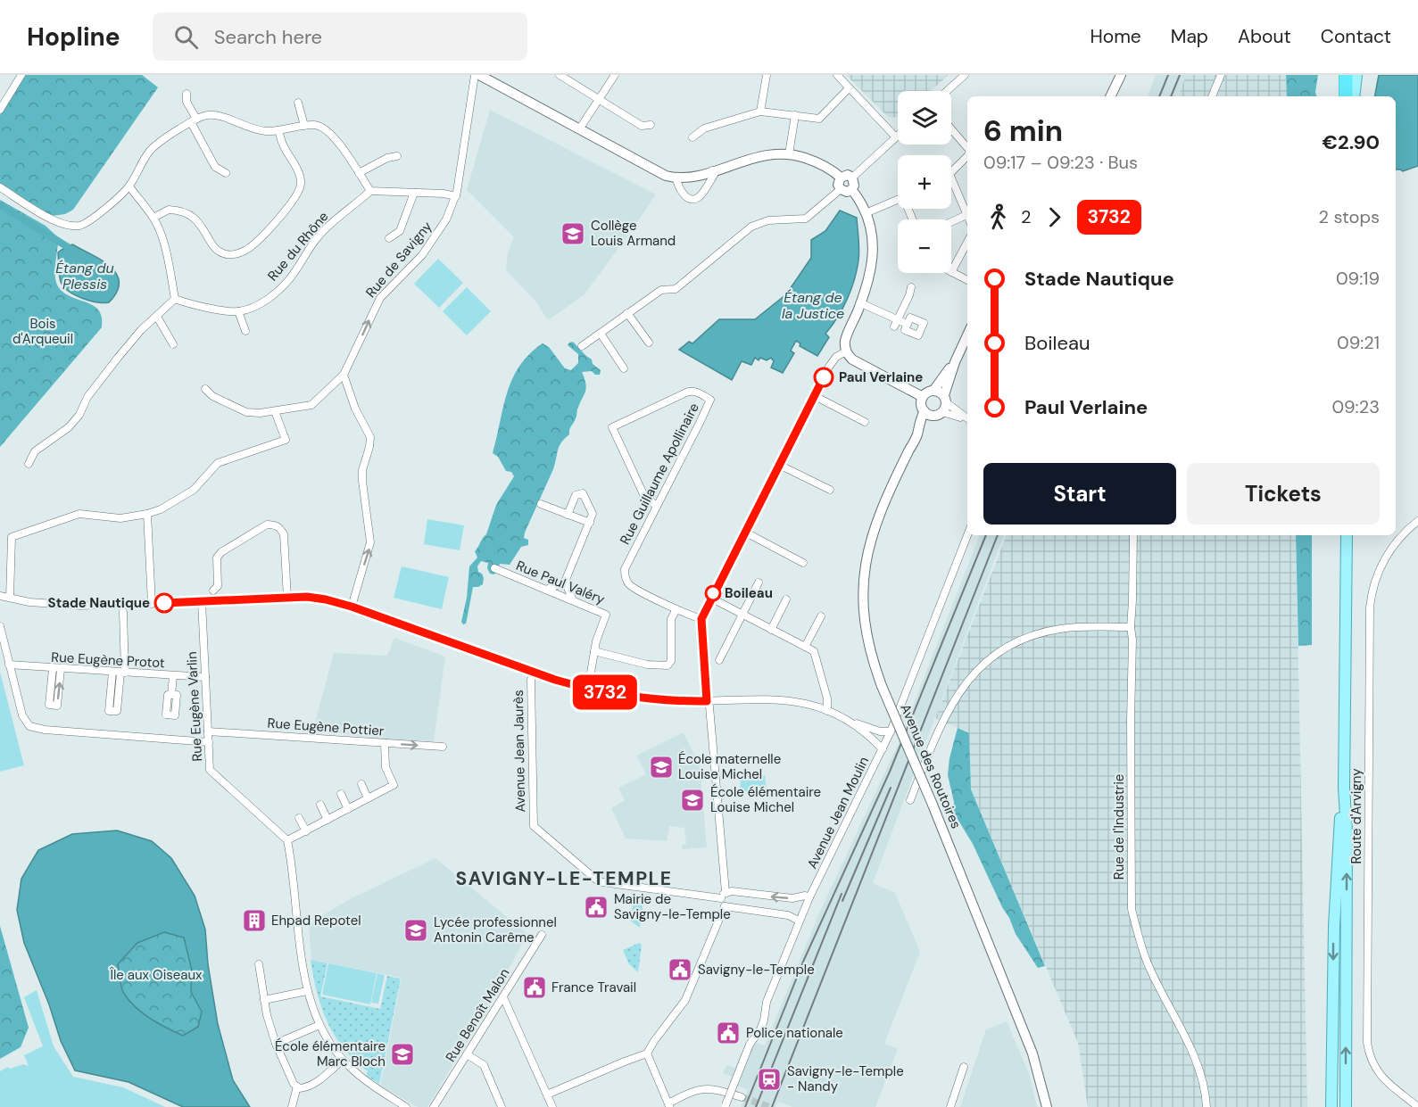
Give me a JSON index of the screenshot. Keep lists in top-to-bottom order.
{
  "streets": {
    "street": [
      "Rue du Rhône",
      "Rue de Savigny",
      "Rue Guillaume Apollinaire",
      "Rue Paul Valéry",
      "Rue Eugène Protot",
      "Rue Eugène Varlin",
      "Rue Eugène Pottier",
      "Avenue Jean Jaurès",
      "Avenue des Routoires",
      "Avenue Jean Moulin",
      "Route d'Arvigny",
      "Rue de l'Industrie",
      "Rue Benoît Malon"
    ]
  },
  "crossings": [
    ["Rue Eugène Protot", "Rue Eugène Varlin"],
    ["Rue Eugène Varlin", "Rue Eugène Pottier"]
  ],
  "one_way": ["Rue de Savigny"],
  "districts": ["SAVIGNY-LE-TEMPLE"],
  "water": ["Étang du Plessis", "Étang de la Justice"],
  "parks": ["Bois d'Arqueuil", "Île aux Oiseaux"],
  "places": {
    "school or university": [
      "Collège Louis Armand",
      "École maternelle Louise Michel",
      "École élémentaire Louise Michel",
      "Lycée professionnel Antonin Carême",
      "École élémentaire Marc Bloch"
    ],
    "other": ["Paul Verlaine", "Boileau", "Stade Nautique"],
    "public building": [
      "Mairie de Savigny-le-Temple",
      "Savigny-le-Temple",
      "France Travail",
      "Police nationale"
    ],
    "building": ["Ehpad Repotel"],
    "station": ["Savigny-le-Temple - Nandy"]
  },
  "lines": ["bus line 3732"],
  "page": {
    "header": "Hopline",
    "search": "Search here",
    "nav": [
      "Home",
      "Map",
      "About",
      "Contact"
    ],
    "on_map": "3732",
    "map_buttons": ["+", "−"],
    "heading": ["6 min", "09:17 – 09:23 · Bus", "€2.90"],
    "legs": ["2", "3732", "2 stops"],
    "list": [
      {
        "name": "Stade Nautique",
        "value": "09:19"
      },
      {
        "name": "Boileau",
        "value": "09:21"
      },
      {
        "name": "Paul Verlaine",
        "value": "09:23"
      }
    ],
    "buttons": ["Start", "Tickets"]
  }
}
